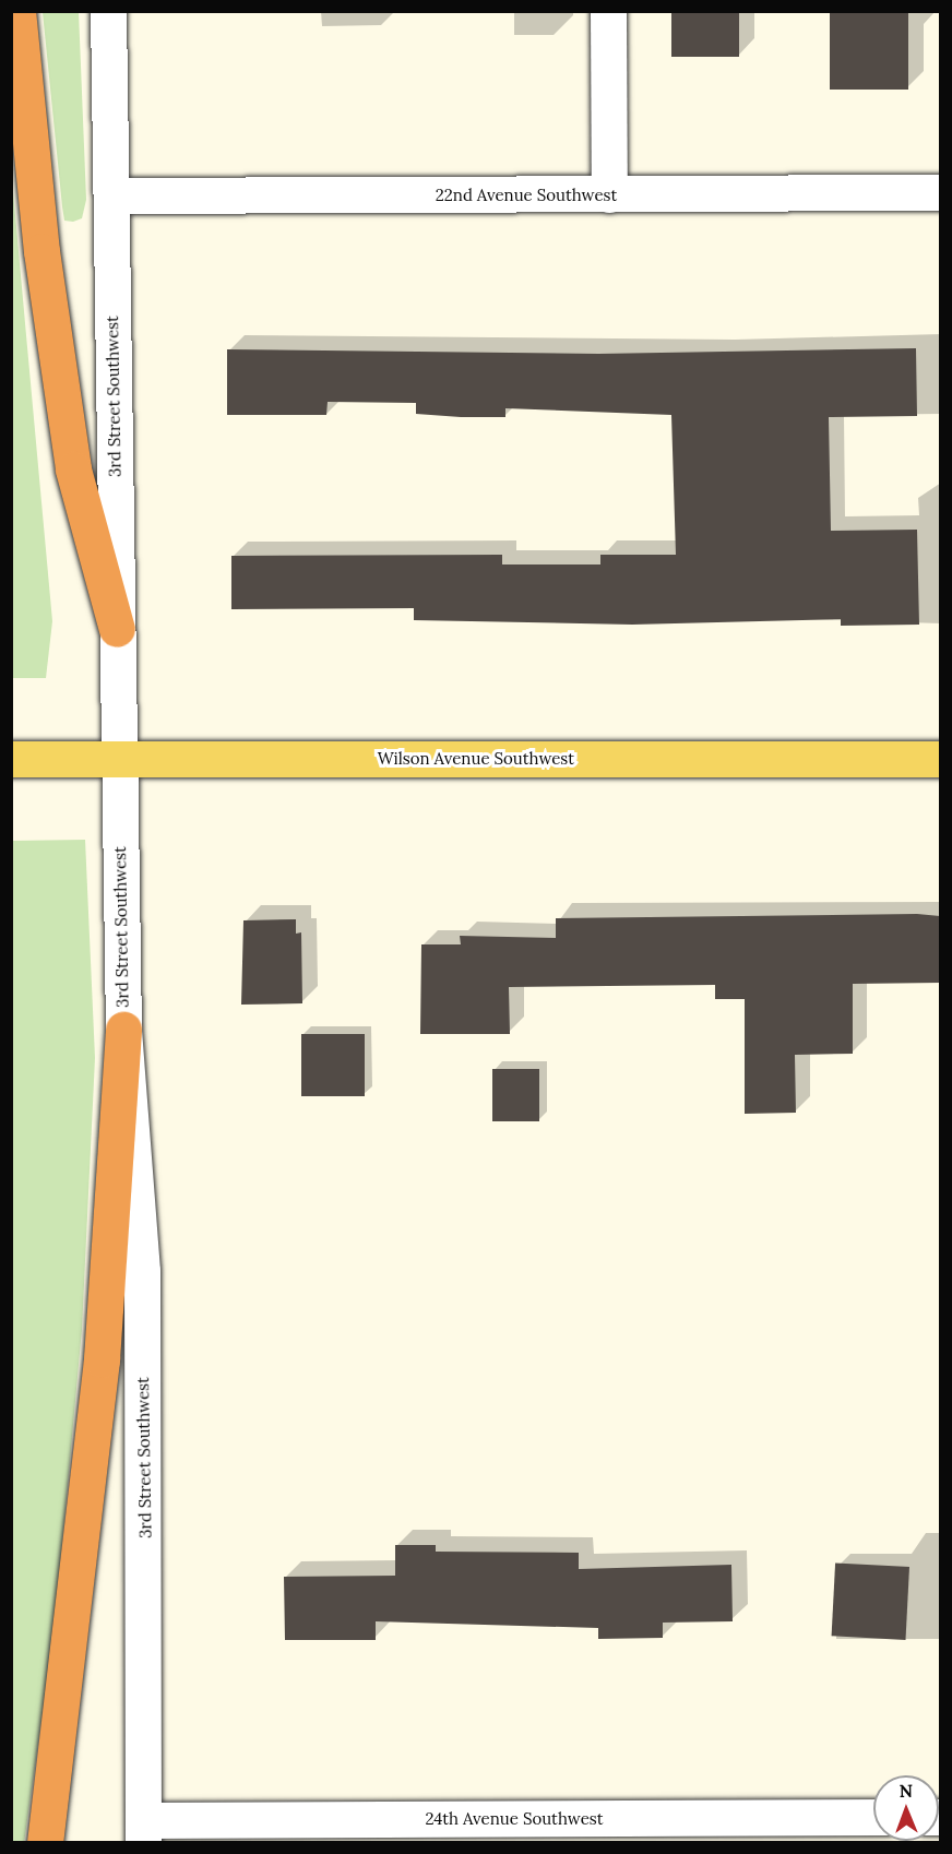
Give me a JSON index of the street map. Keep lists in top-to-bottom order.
{
  "streets": {
    "main road": ["Wilson Avenue Southwest"],
    "street": ["22nd Avenue Southwest", "3rd Street Southwest", "24th Avenue Southwest"]
  },
  "crossings": [
    ["22nd Avenue Southwest", "3rd Street Southwest"],
    ["3rd Street Southwest", "Wilson Avenue Southwest"],
    ["3rd Street Southwest", "24th Avenue Southwest"]
  ],
  "north": "top"
}
